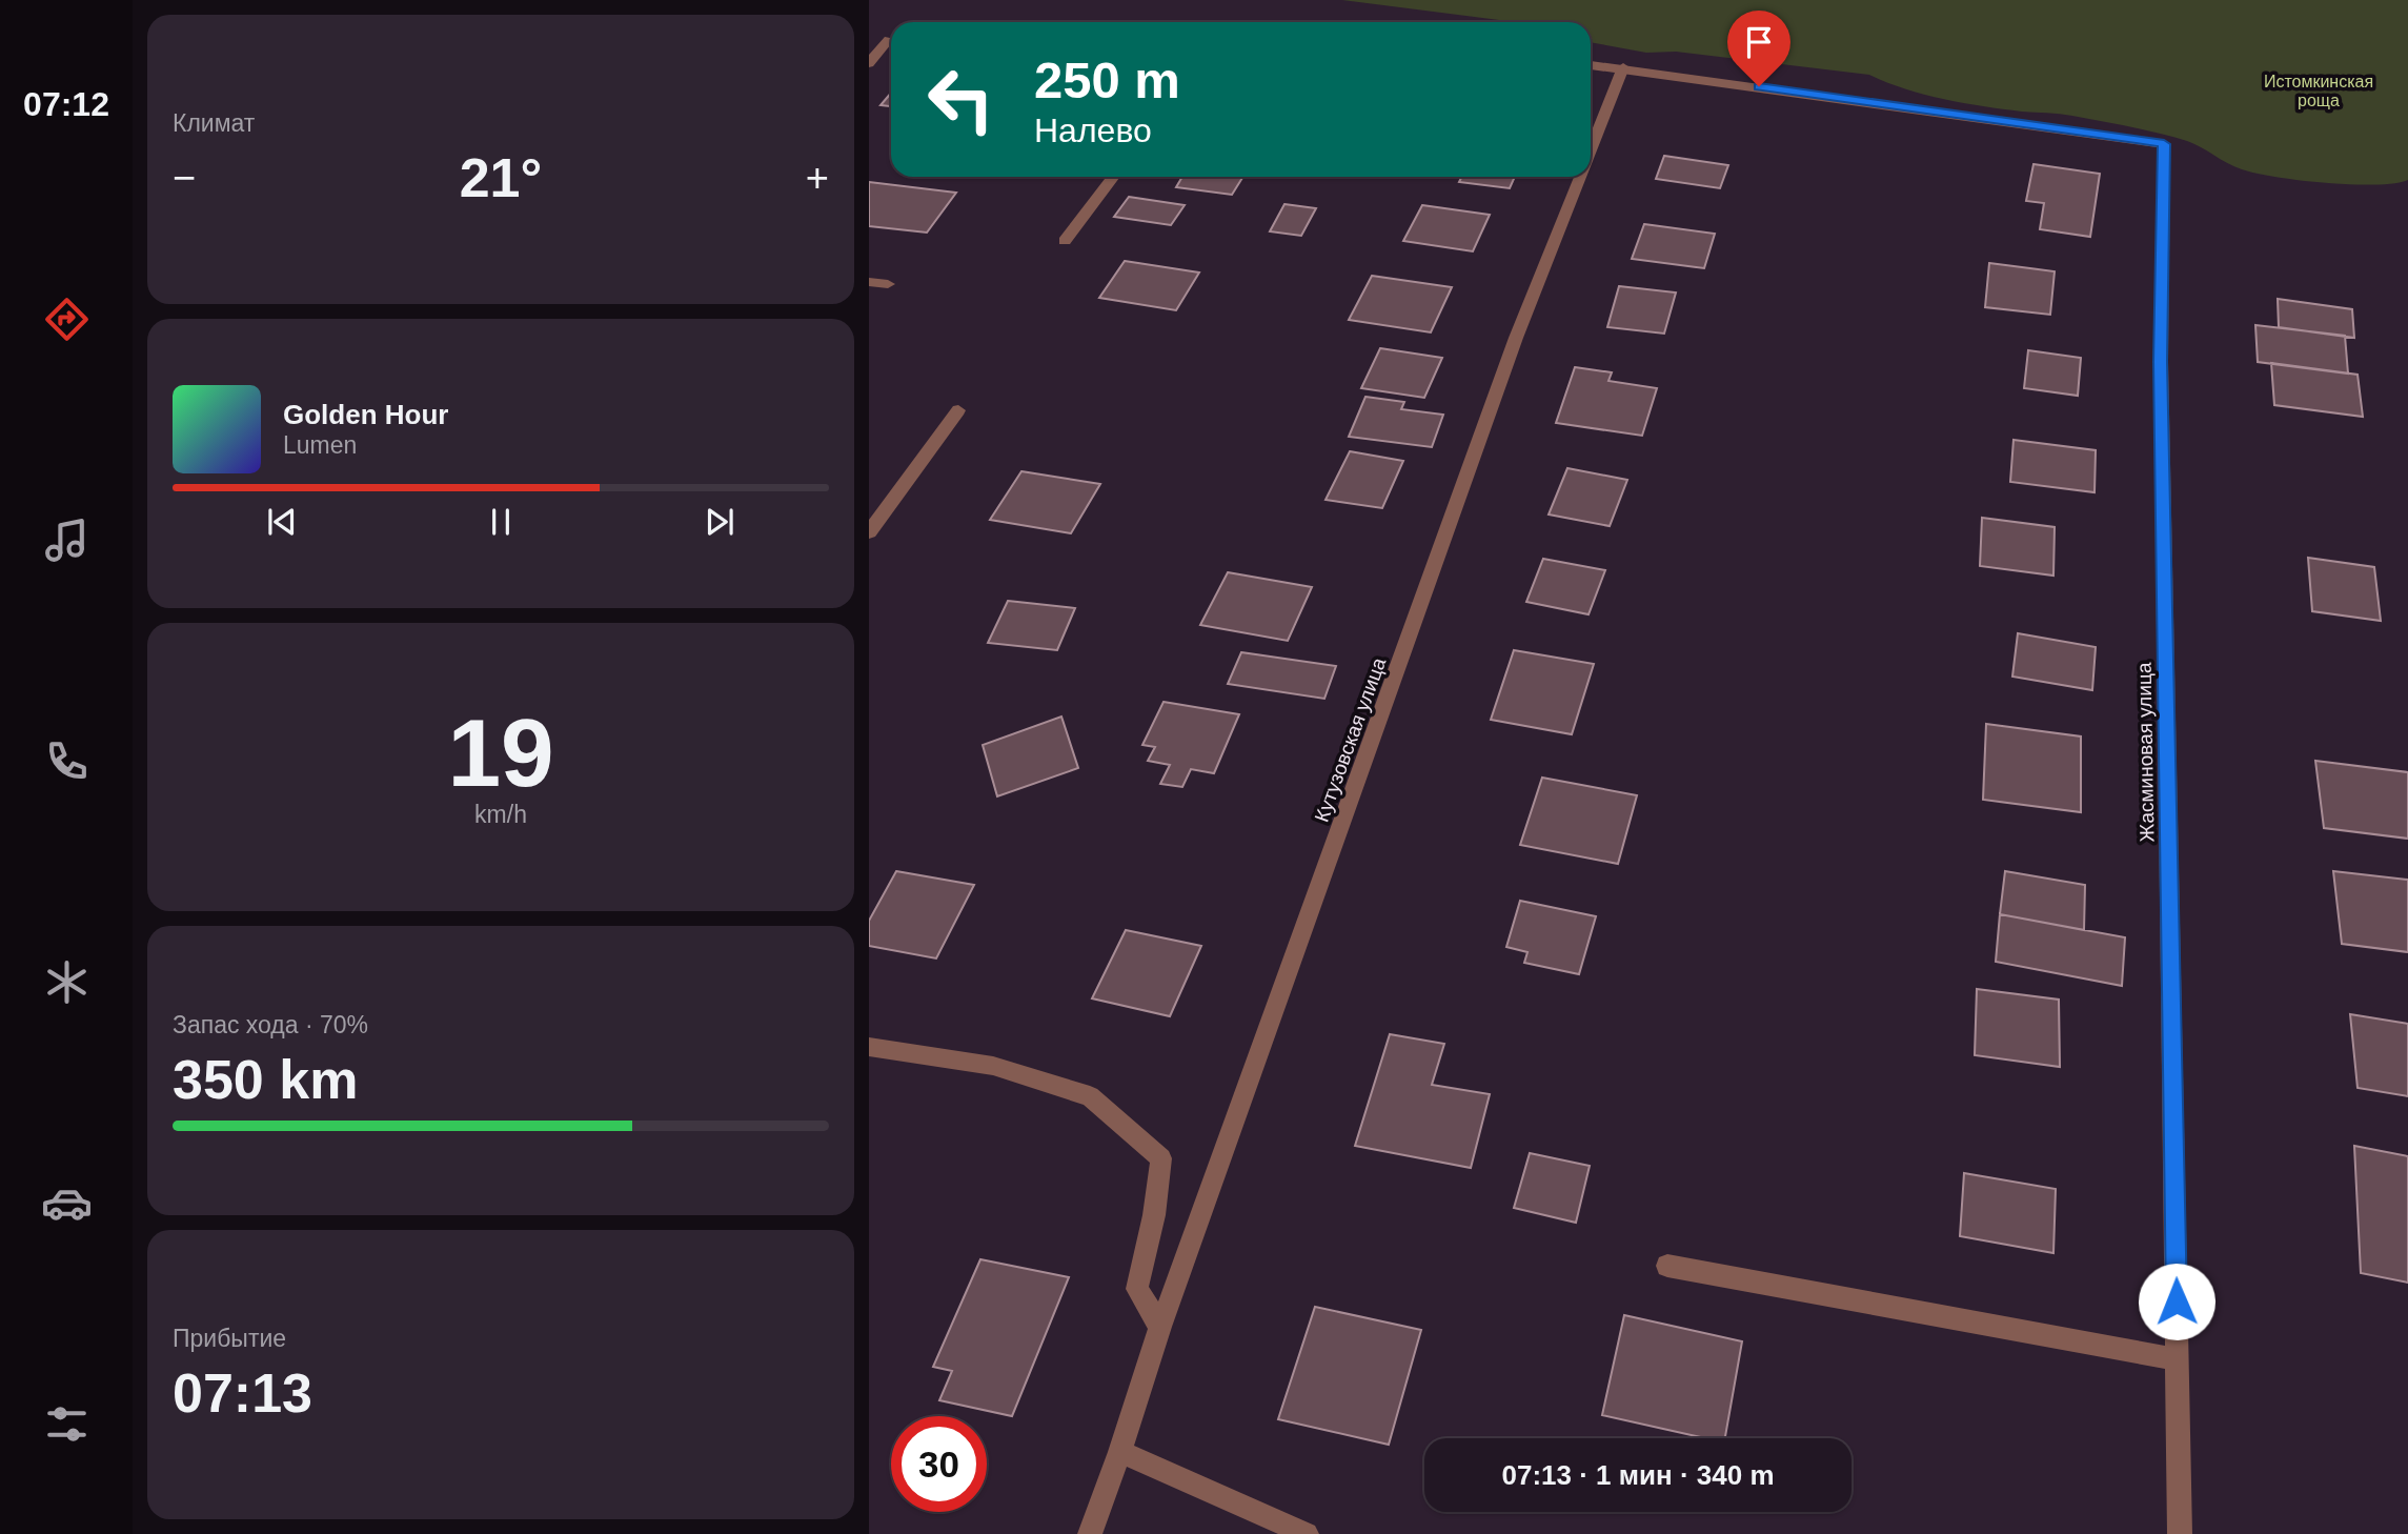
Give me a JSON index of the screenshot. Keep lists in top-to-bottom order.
{
  "streets": {
    "street": ["Кутузовская улица", "Жасминовая улица"]
  },
  "crossings": [
    ["Кутузовская улица", "Жасминовая улица"]
  ],
  "parks": ["Истомкинская роща"],
  "page": {
    "tabs": "07:12",
    "tile": [
      "Климат",
      ["19", "km/h"],
      ["Запас хода · 70%", "350 km"],
      ["Прибытие", "07:13"]
    ],
    "turn": ["250 m", "Налево"],
    "heat": ["−", "21°", "+"],
    "song": ["Golden Hour", "Lumen"],
    "limit": "30",
    "trip": "07:13 · 1 мин · 340 m"
  }
}
